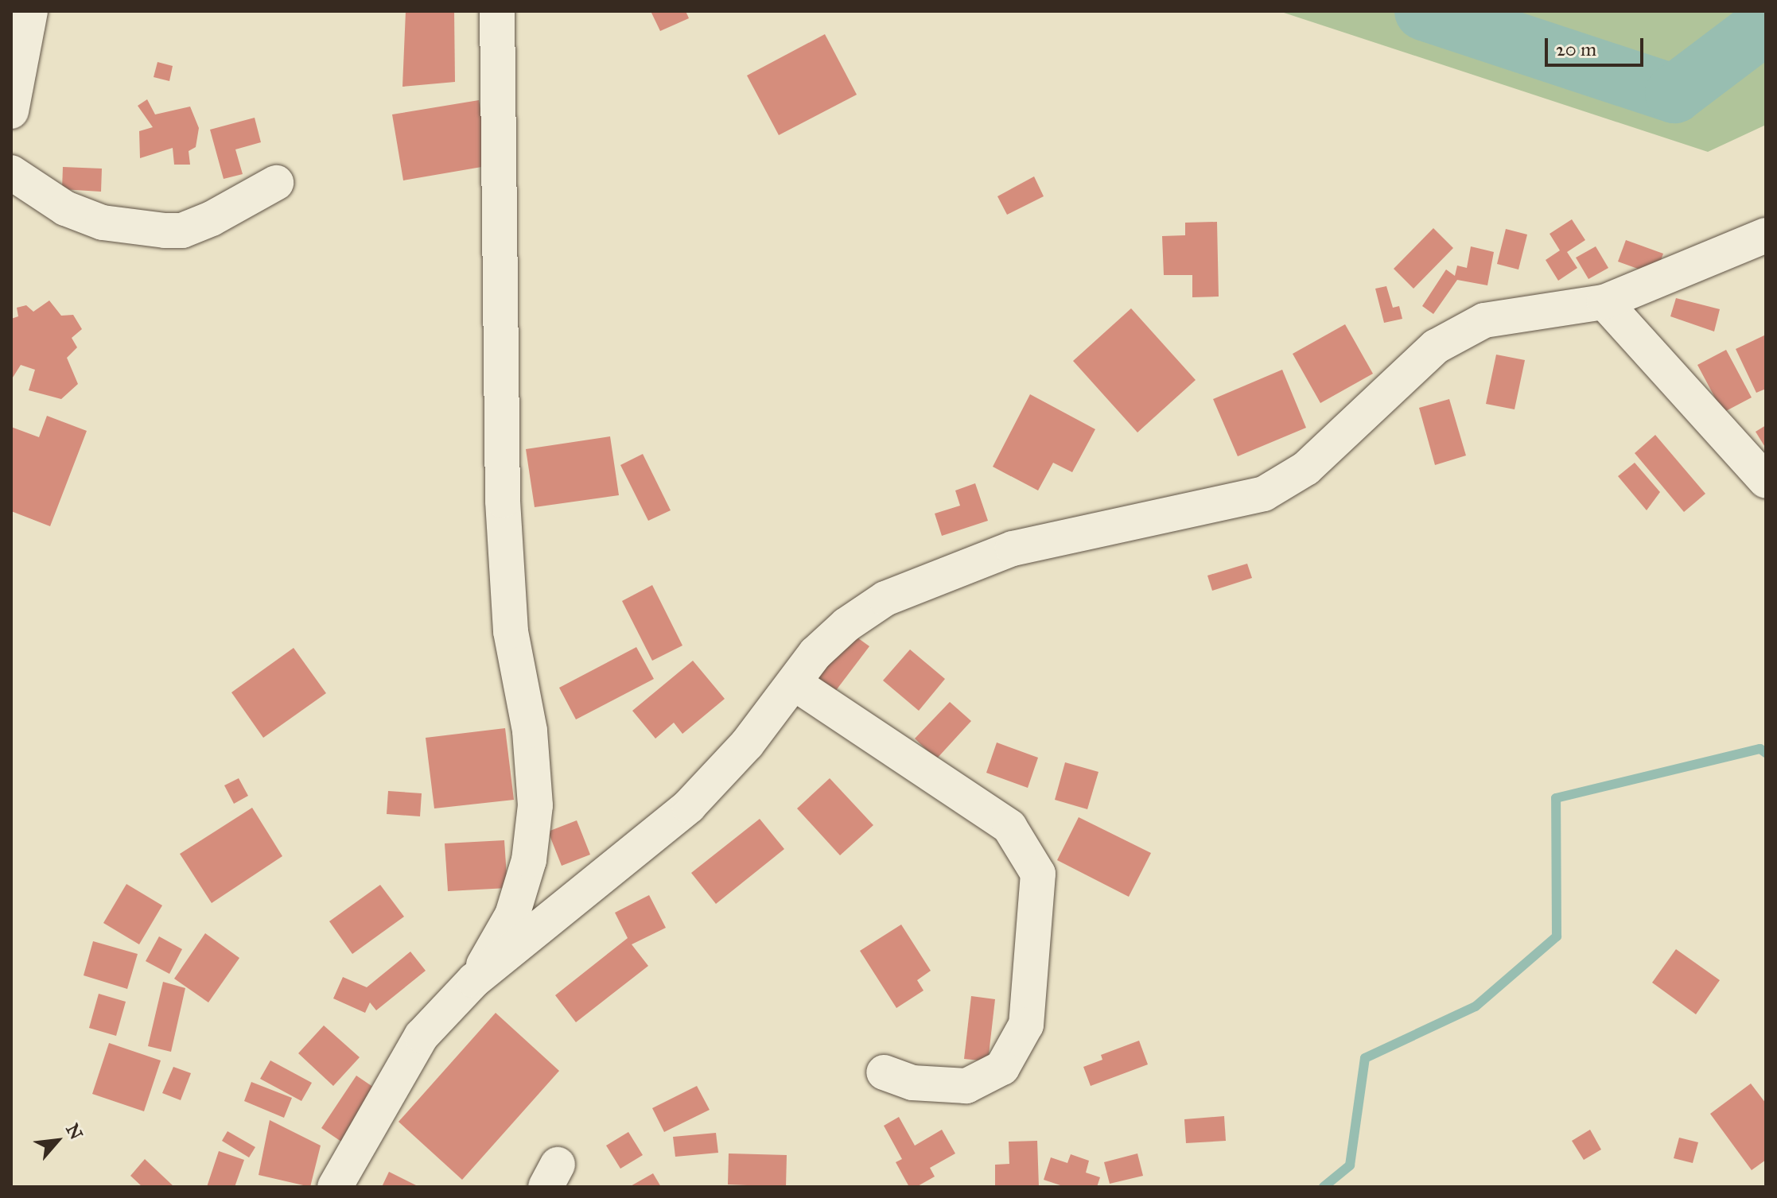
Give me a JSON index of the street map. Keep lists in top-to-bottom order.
{
  "scale_bar": "20 m",
  "north": "top right"
}
